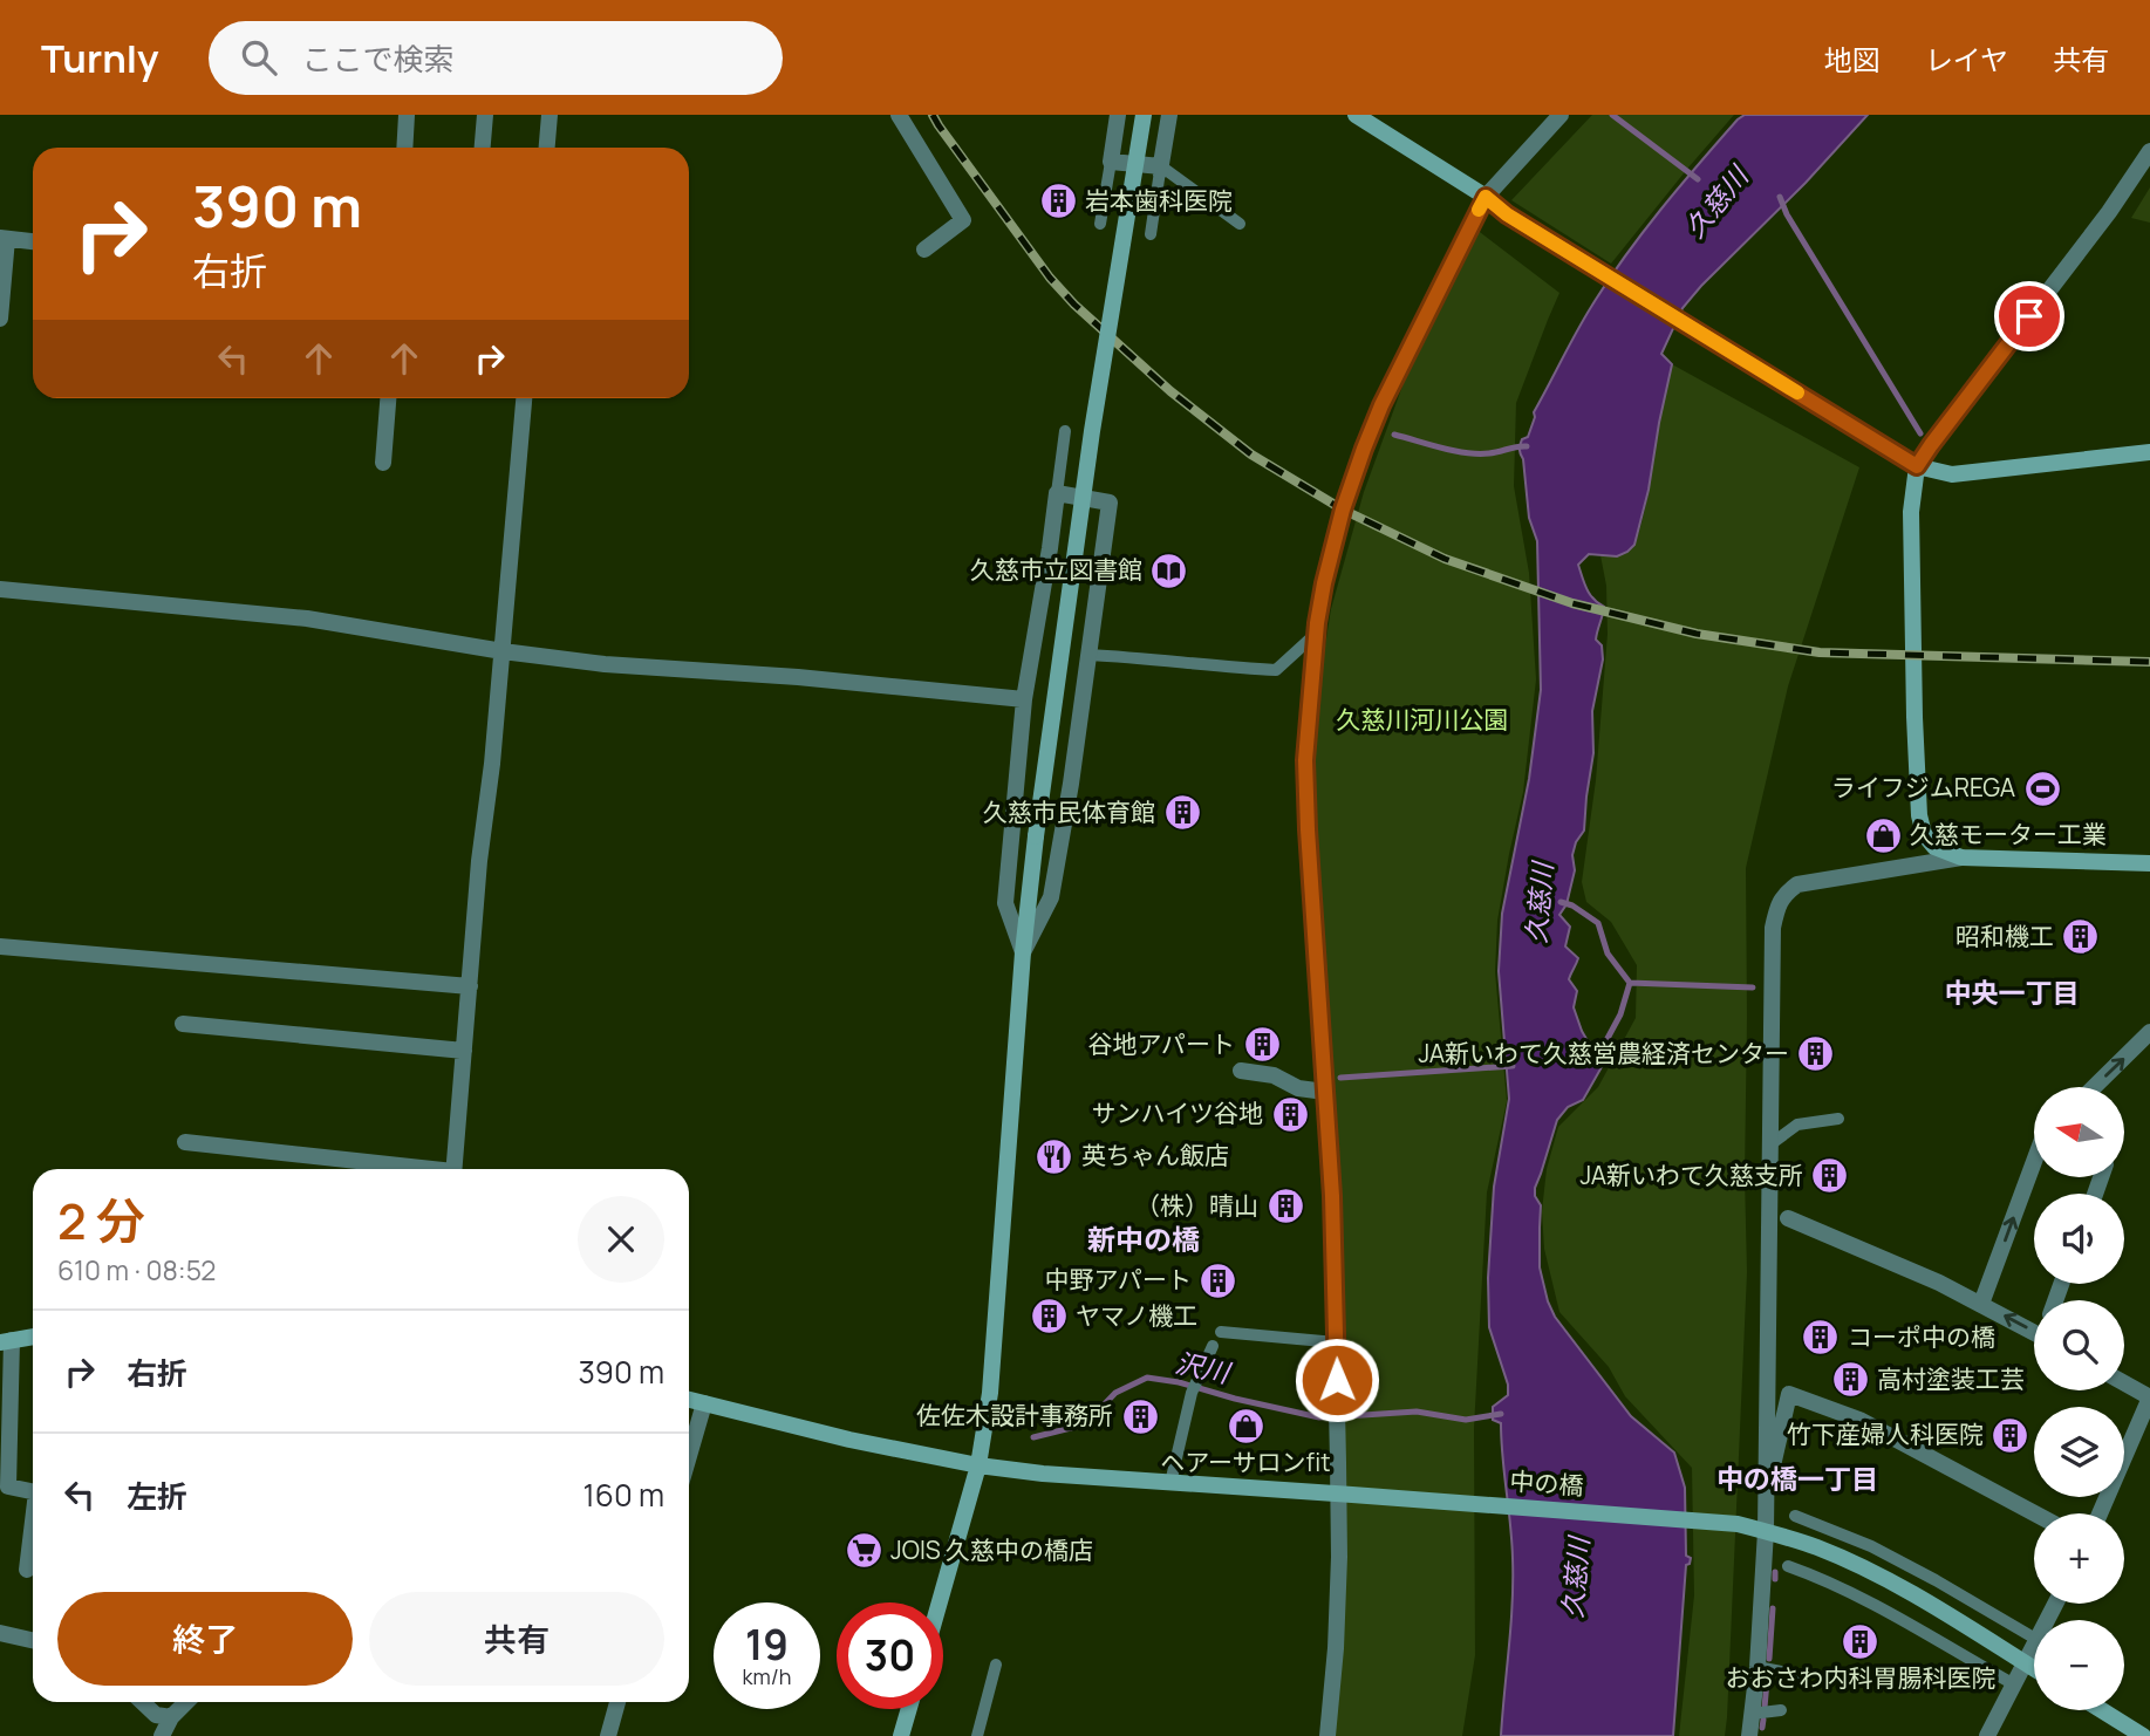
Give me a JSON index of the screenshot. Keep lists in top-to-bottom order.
{
  "streets": {
    "street": ["中の橋"]
  },
  "districts": ["中央一丁目", "新中の橋", "中の橋一丁目"],
  "water": ["久慈川", "沢川"],
  "parks": ["久慈川河川公園"],
  "places": {
    "building": [
      "岩本歯科医院",
      "久慈市民体育館",
      "昭和機工",
      "谷地アパート",
      "JA新いわて久慈営農経済センター",
      "サンハイツ谷地",
      "JA新いわて久慈支所",
      "（株）晴山",
      "中野アパート",
      "ヤマノ機工",
      "コーポ中の橋",
      "高村塗装工芸",
      "佐佐木設計事務所",
      "竹下産婦人科医院",
      "おおさわ内科胃腸科医院"
    ],
    "library": ["久慈市立図書館"],
    "sports": ["ライフジムREGA"],
    "shop": ["久慈モーター工業", "ヘアーサロンfit"],
    "restaurant": ["英ちゃん飯店"],
    "supermarket": ["JOIS 久慈中の橋店"]
  },
  "north": "left",
  "page": {
    "header": "Turnly",
    "search": "ここで検索",
    "nav": ["地図", "レイヤ", "共有"],
    "turn": ["390 m", "右折"],
    "map_buttons": ["+", "−"],
    "heading": ["2 分", "610 m · 08:52"],
    "list": [
      {
        "name": "右折",
        "value": "390 m"
      },
      {
        "name": "左折",
        "value": "160 m"
      }
    ],
    "buttons": ["終了", "共有"],
    "speed": "19 km/h",
    "limit": "30"
  }
}
